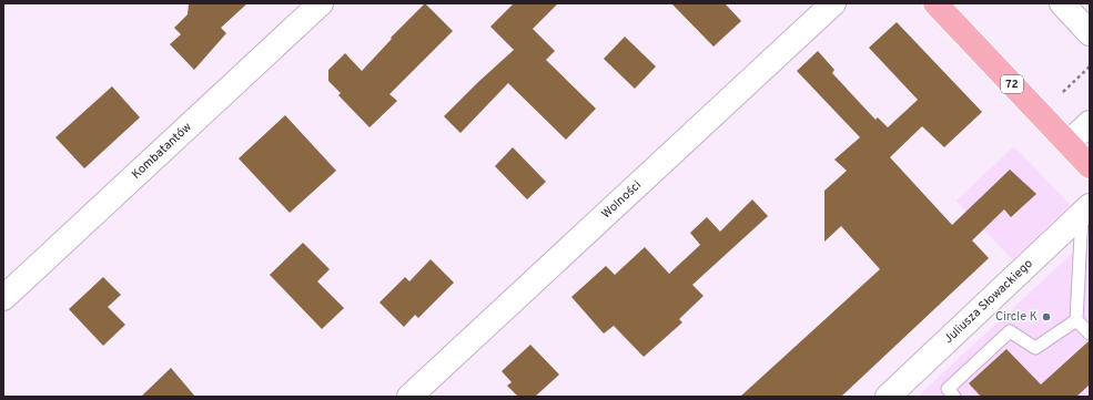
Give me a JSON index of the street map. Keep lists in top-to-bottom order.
{
  "streets": {
    "main road": ["72"],
    "street": ["Kombatantów", "Wolności", "Juliusza Słowackiego"]
  },
  "places": ["Circle K"]
}
